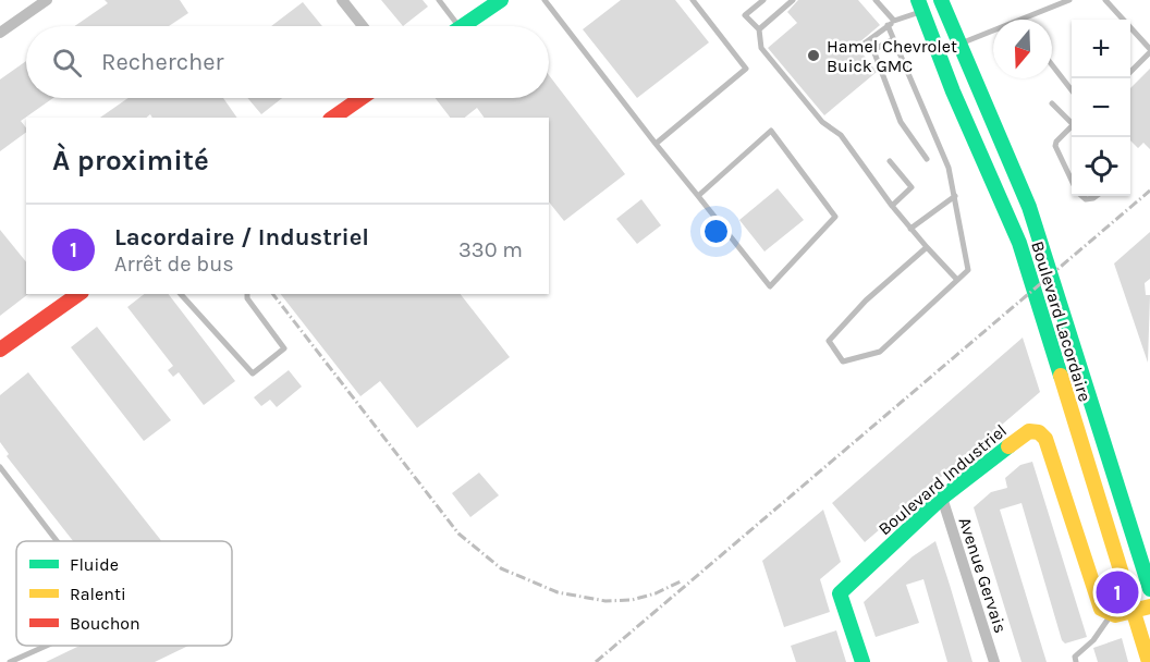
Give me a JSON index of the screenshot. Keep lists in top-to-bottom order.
{
  "streets": {
    "main road": ["Boulevard Lacordaire", "Boulevard Industriel"],
    "street": ["Avenue Gervais"]
  },
  "crossings": [
    ["Boulevard Industriel", "Avenue Gervais"]
  ],
  "places": ["Hamel Chevrolet Buick GMC"],
  "legend": ["Fluide", "Ralenti", "Bouchon"],
  "north": "bottom",
  "page": {
    "map_buttons": ["+", "−"],
    "search": "Rechercher",
    "heading": "À proximité",
    "list": [
      {
        "mark": "1",
        "name": "Lacordaire / Industriel",
        "note": "Arrêt de bus",
        "value": "330 m"
      }
    ],
    "pins": "1"
  }
}
